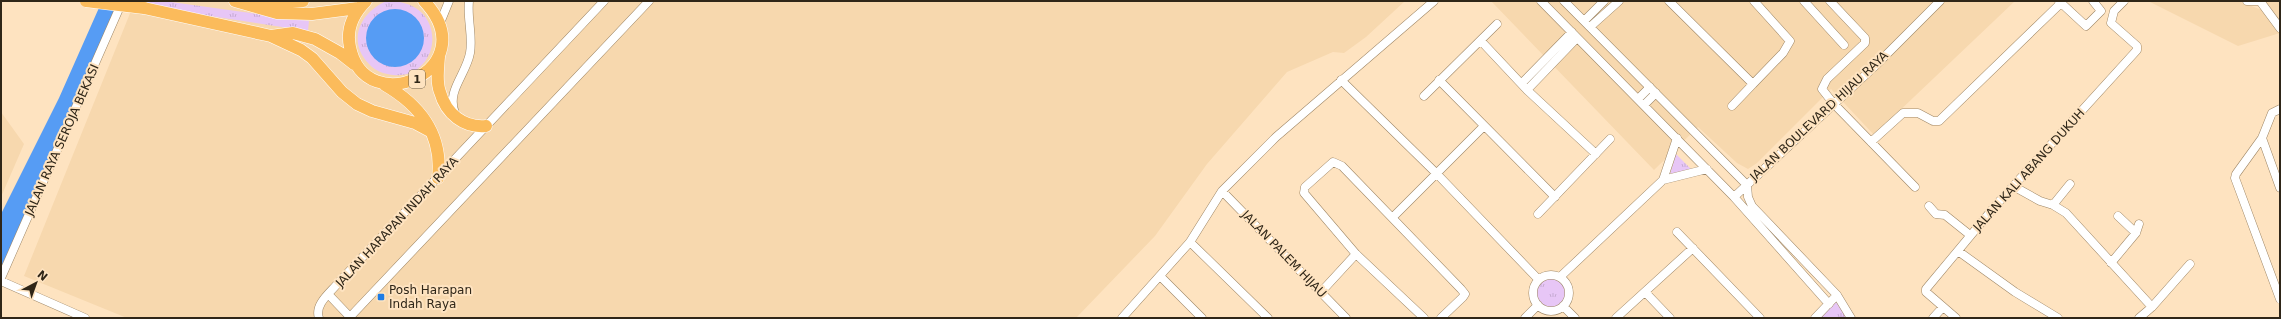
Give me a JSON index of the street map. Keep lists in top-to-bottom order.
{
  "streets": {
    "highway": ["1"],
    "street": [
      "JALAN BOULEVARD HIJAU RAYA",
      "JALAN RAYA SEROJA BEKASI",
      "JALAN KALI ABANG DUKUH",
      "JALAN HARAPAN INDAH RAYA",
      "JALAN PALEM HIJAU"
    ]
  },
  "places": {
    "transit": ["Posh Harapan Indah Raya"]
  },
  "north": "top right"
}
